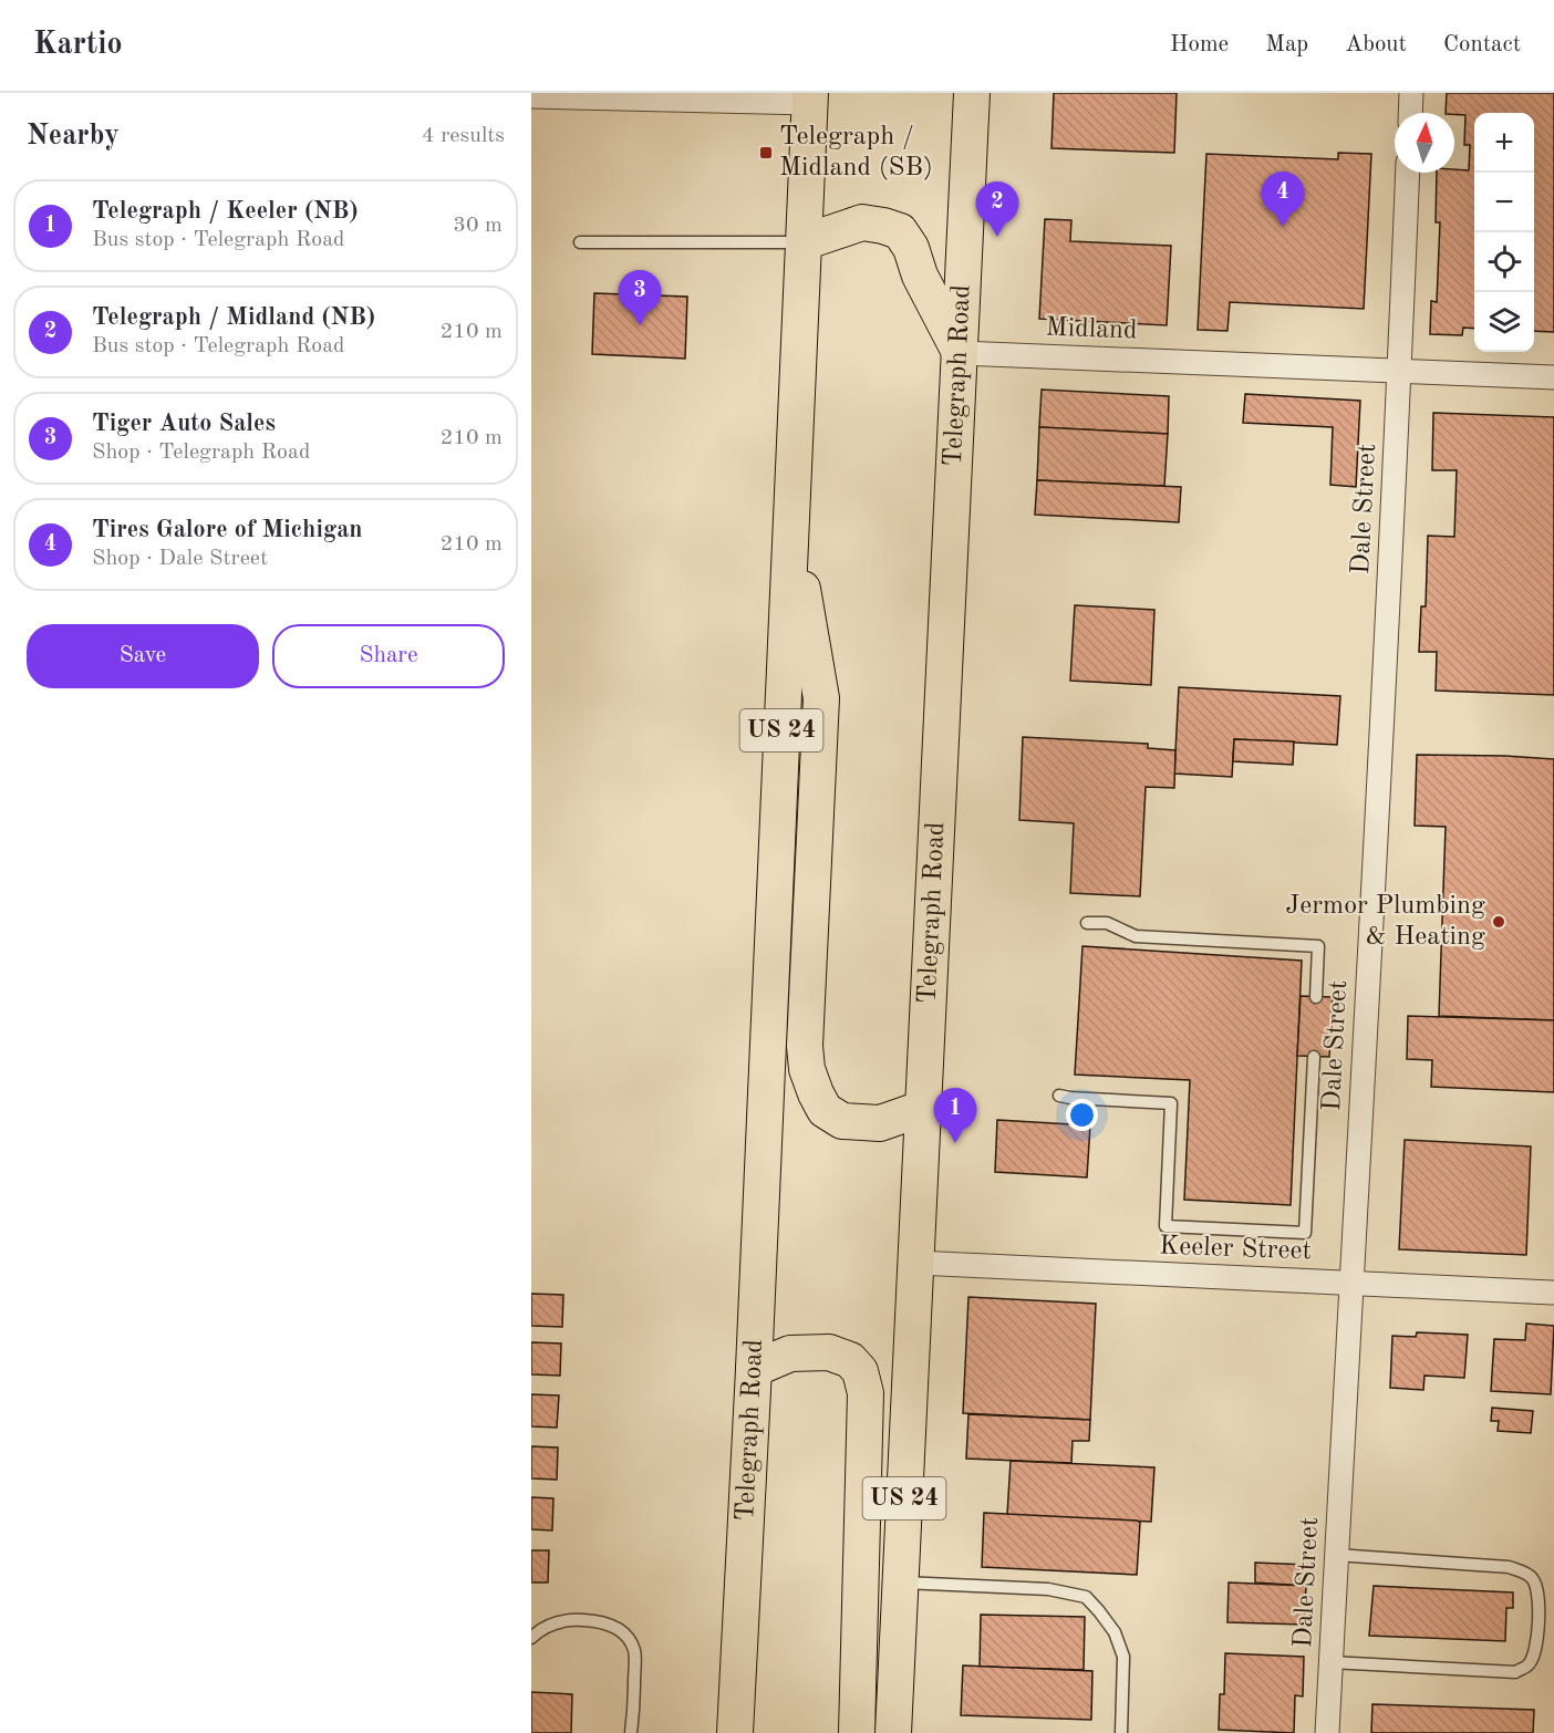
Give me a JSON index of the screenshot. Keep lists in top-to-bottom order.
{
  "streets": {
    "main road": ["Telegraph Road", "US 24"],
    "street": ["Midland", "Dale Street", "Keeler Street"]
  },
  "crossings": [
    ["Midland", "Telegraph Road"],
    ["Midland", "Dale Street"],
    ["Telegraph Road", "Keeler Street"],
    ["Dale Street", "Keeler Street"]
  ],
  "places": {
    "transit": ["Telegraph / Midland (SB)"],
    "other": ["Jermor Plumbing & Heating"]
  },
  "north": "top",
  "page": {
    "header": "Kartio",
    "nav": [
      "Home",
      "Map",
      "About",
      "Contact"
    ],
    "heading": ["Nearby", "4 results"],
    "map_buttons": ["+", "−"],
    "pins": [
      "4",
      "2",
      "3",
      "1"
    ],
    "list": [
      {
        "mark": "1",
        "name": "Telegraph / Keeler (NB)",
        "note": "Bus stop · Telegraph Road",
        "value": "30 m"
      },
      {
        "mark": "2",
        "name": "Telegraph / Midland (NB)",
        "note": "Bus stop · Telegraph Road",
        "value": "210 m"
      },
      {
        "mark": "3",
        "name": "Tiger Auto Sales",
        "note": "Shop · Telegraph Road",
        "value": "210 m"
      },
      {
        "mark": "4",
        "name": "Tires Galore of Michigan",
        "note": "Shop · Dale Street",
        "value": "210 m"
      }
    ],
    "buttons": ["Save", "Share"]
  }
}
